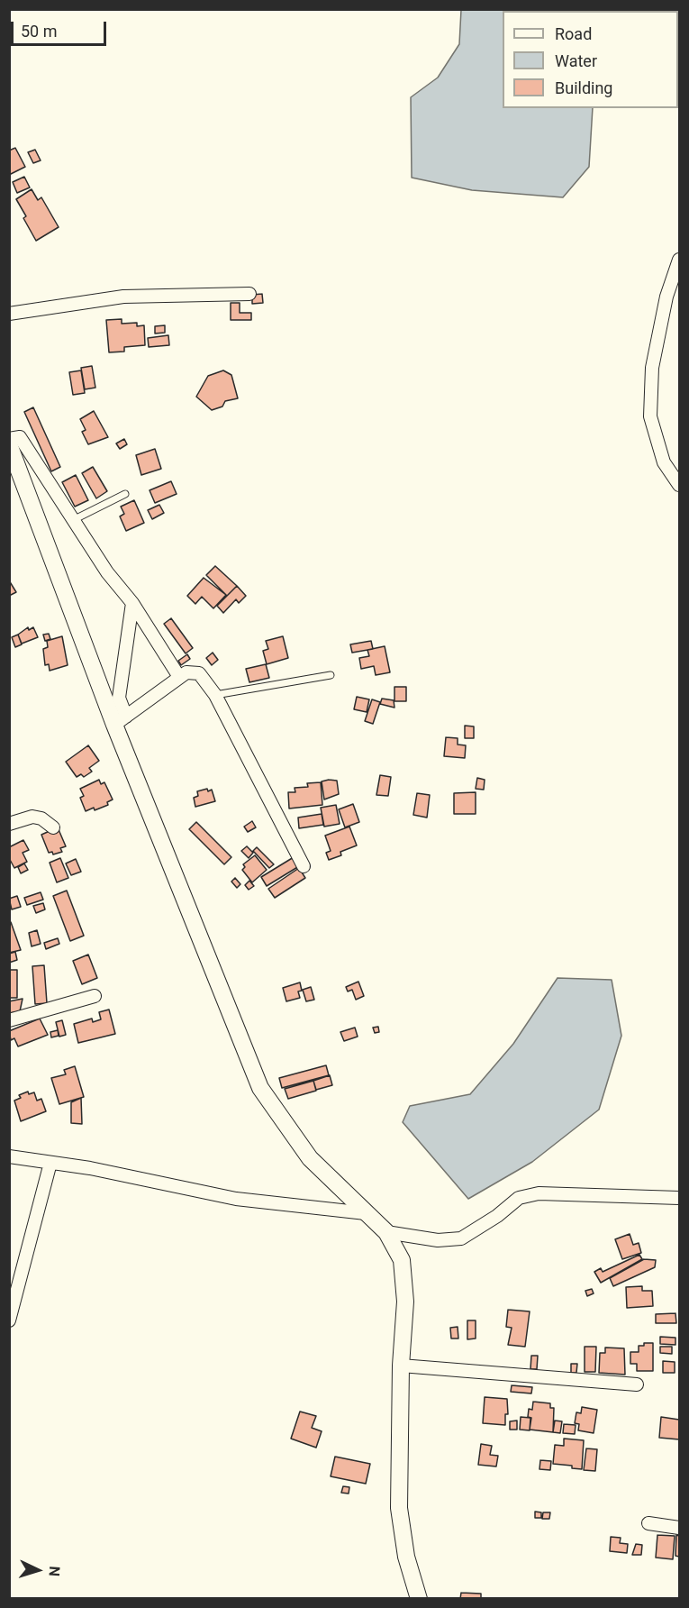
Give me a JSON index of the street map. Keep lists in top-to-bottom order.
{
  "legend": ["Road", "Water", "Building"],
  "scale_bar": "50 m",
  "north": "right"
}
